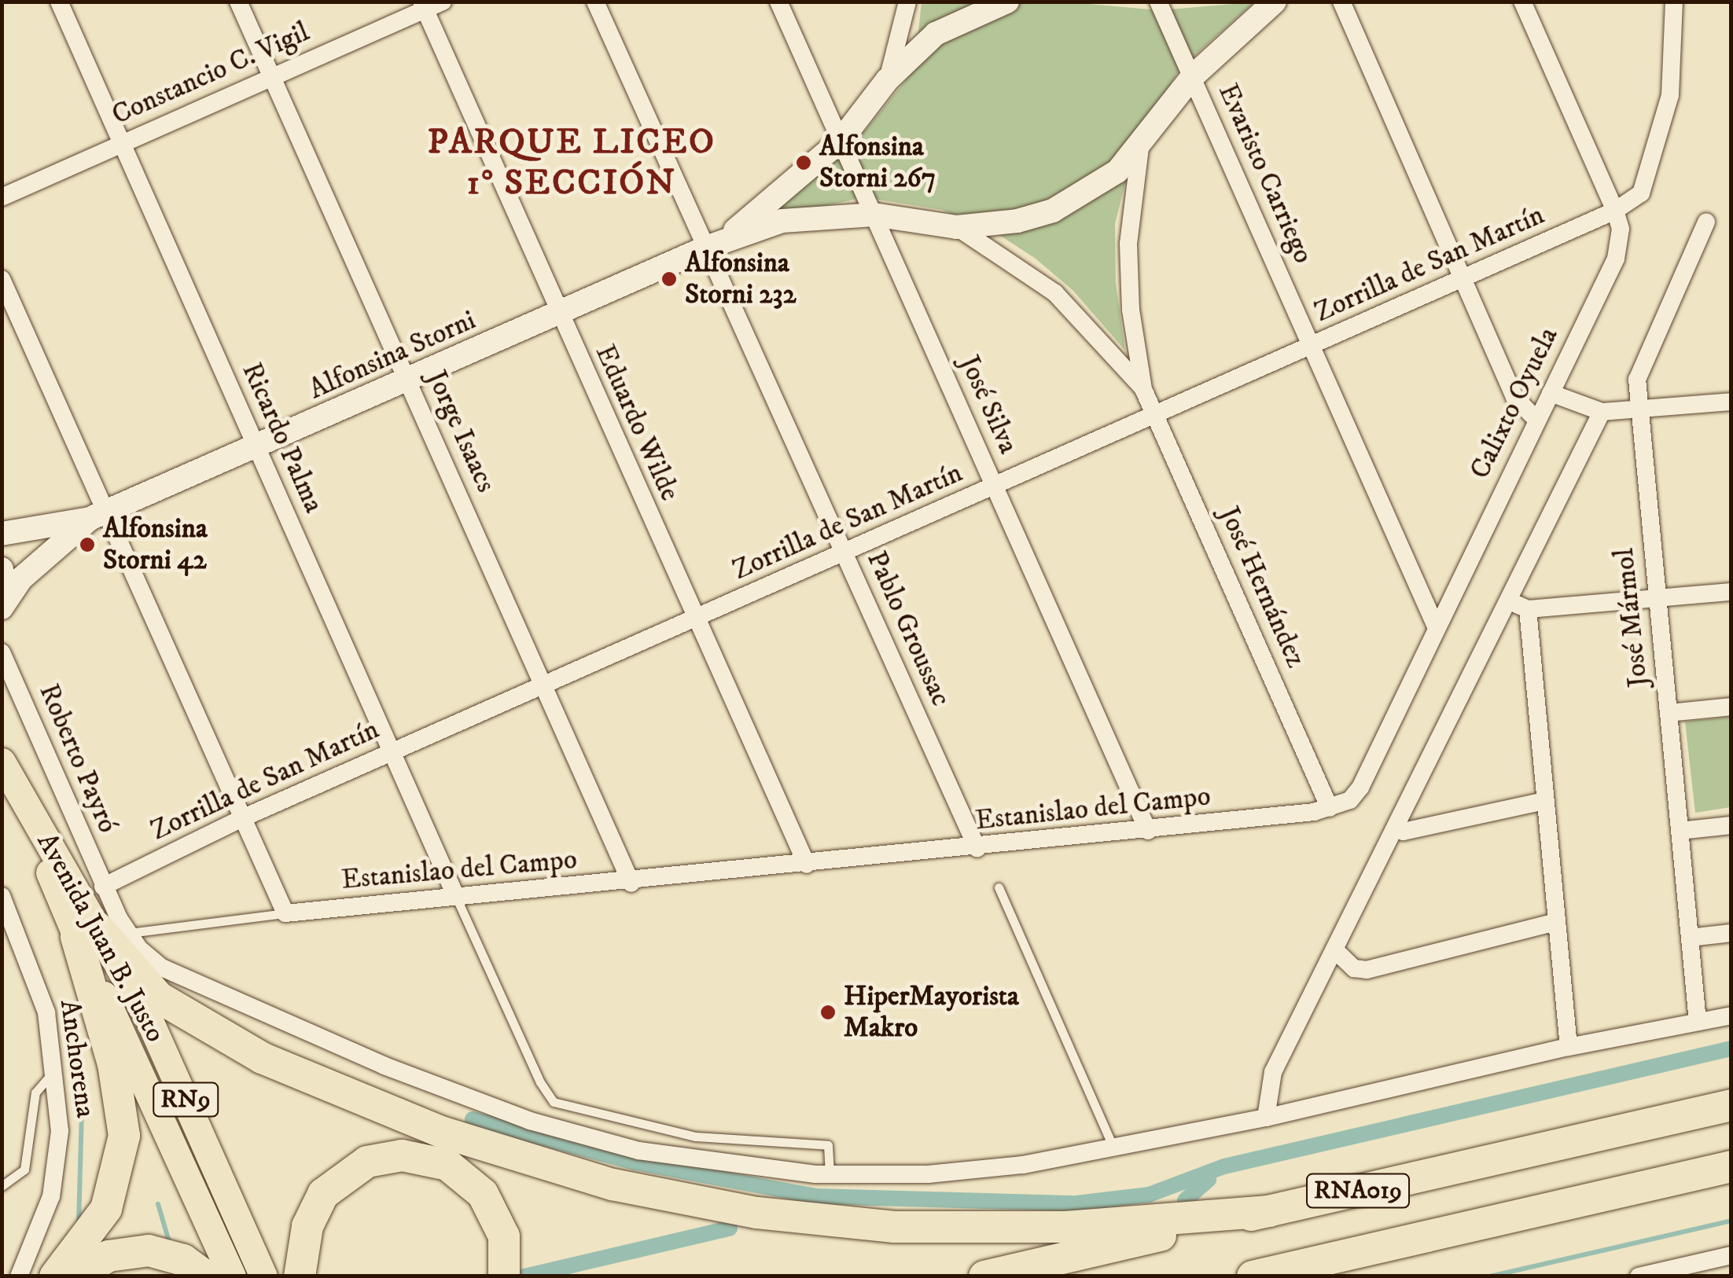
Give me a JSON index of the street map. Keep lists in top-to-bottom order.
{
  "streets": {
    "highway": ["RNA019"],
    "main road": ["Avenida Juan B. Justo", "RN9"],
    "street": [
      "Constancio C. Vigil",
      "Evaristo Carriego",
      "Zorrilla de San Martín",
      "Alfonsina Storni",
      "Calixto Oyuela",
      "José Silva",
      "Eduardo Wilde",
      "Jorge Isaacs",
      "Ricardo Palma",
      "José Hernández",
      "José Mármol",
      "Pablo Groussac",
      "Roberto Payró",
      "Estanislao del Campo",
      "Anchorena"
    ]
  },
  "crossings": [
    ["Constancio C. Vigil", "Eduardo Wilde"],
    ["Constancio C. Vigil", "Jorge Isaacs"],
    ["Constancio C. Vigil", "Ricardo Palma"],
    ["Evaristo Carriego", "Zorrilla de San Martín"],
    ["Evaristo Carriego", "Alfonsina Storni"],
    ["Evaristo Carriego", "Calixto Oyuela"],
    ["Zorrilla de San Martín", "Calixto Oyuela"],
    ["Zorrilla de San Martín", "José Silva"],
    ["Zorrilla de San Martín", "Eduardo Wilde"],
    ["Zorrilla de San Martín", "Jorge Isaacs"],
    ["Zorrilla de San Martín", "Ricardo Palma"],
    ["Zorrilla de San Martín", "José Hernández"],
    ["Zorrilla de San Martín", "Pablo Groussac"],
    ["Zorrilla de San Martín", "Roberto Payró"],
    ["Alfonsina Storni", "José Silva"],
    ["Alfonsina Storni", "Eduardo Wilde"],
    ["Alfonsina Storni", "Jorge Isaacs"],
    ["Alfonsina Storni", "Ricardo Palma"],
    ["Alfonsina Storni", "José Hernández"],
    ["Alfonsina Storni", "Pablo Groussac"],
    ["Calixto Oyuela", "José Hernández"],
    ["Calixto Oyuela", "Estanislao del Campo"],
    ["José Silva", "Estanislao del Campo"],
    ["Eduardo Wilde", "Estanislao del Campo"],
    ["Jorge Isaacs", "Estanislao del Campo"],
    ["Ricardo Palma", "Estanislao del Campo"],
    ["José Hernández", "Estanislao del Campo"],
    ["José Mármol", "Roberto Payró"],
    ["Pablo Groussac", "Estanislao del Campo"],
    ["Roberto Payró", "Avenida Juan B. Justo"]
  ],
  "districts": ["PARQUE LICEO 1° SECCIÓN"],
  "places": [
    "Alfonsina Storni 267",
    "Alfonsina Storni 232",
    "Alfonsina Storni 42",
    "HiperMayorista Makro"
  ]
}
